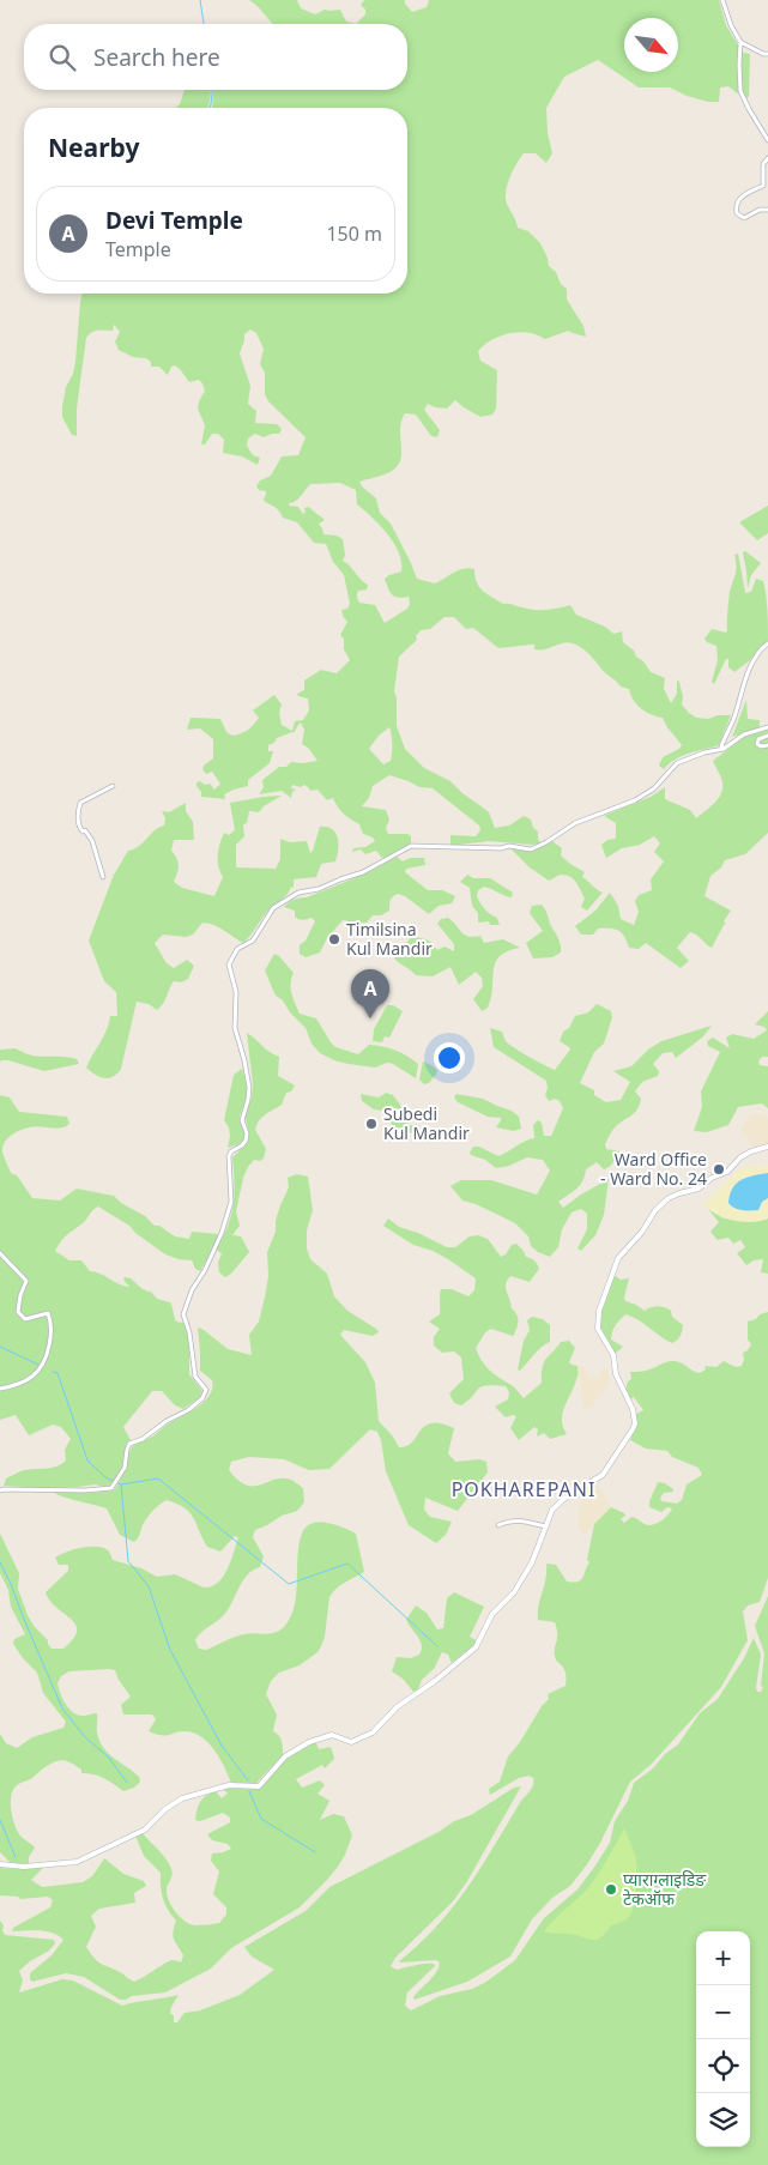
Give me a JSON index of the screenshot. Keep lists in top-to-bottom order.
{
  "districts": ["POKHAREPANI"],
  "places": [
    "Timilsina Kul Mandir",
    "Subedi Kul Mandir",
    "Ward Office - Ward No. 24",
    "प्याराग्लाइडिङ टेकऑफ"
  ],
  "north": "bottom right",
  "page": {
    "search": "Search here",
    "heading": "Nearby",
    "list": [
      {
        "mark": "A",
        "name": "Devi Temple",
        "note": "Temple",
        "value": "150 m"
      }
    ],
    "pins": "A",
    "map_buttons": ["+", "−"]
  }
}
